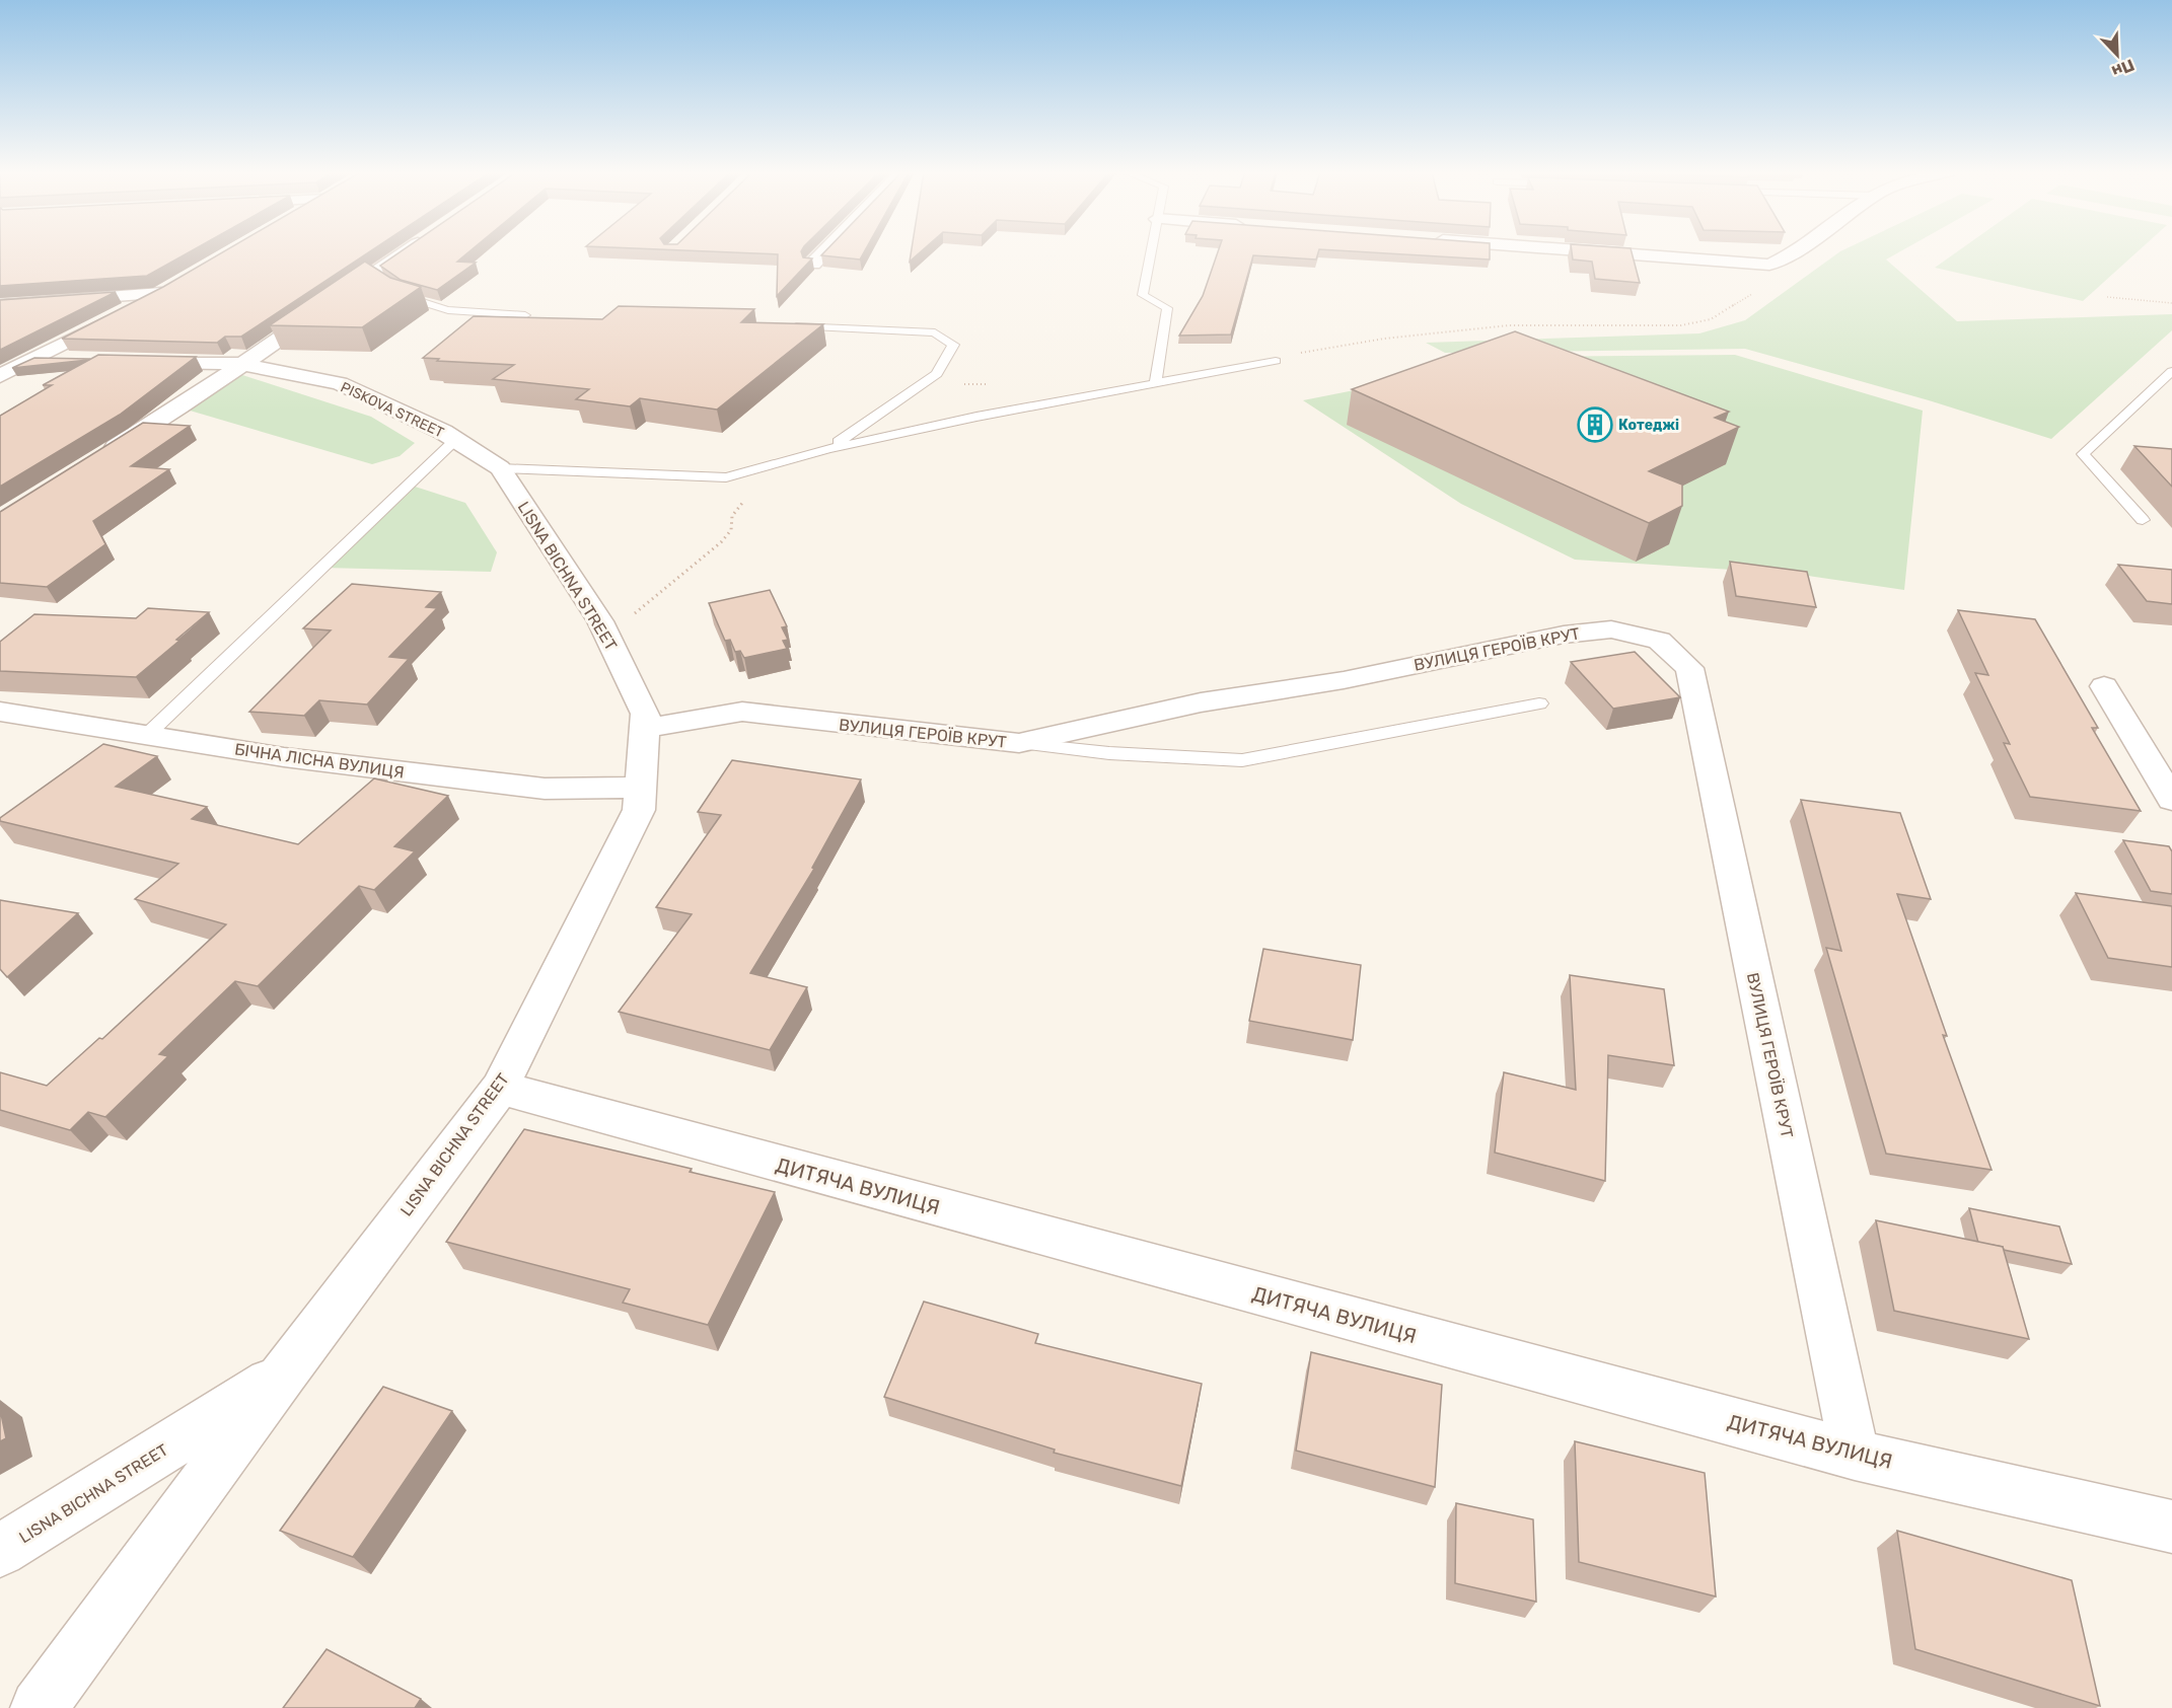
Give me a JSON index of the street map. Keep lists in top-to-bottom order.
{
  "streets": {
    "street": [
      "PISKOVA STREET",
      "LISNA BICHNA STREET",
      "ВУЛИЦЯ ГЕРОЇВ КРУТ",
      "БІЧНА ЛІСНА ВУЛИЦЯ",
      "ДИТЯЧА ВУЛИЦЯ"
    ]
  },
  "crossings": [
    ["PISKOVA STREET", "LISNA BICHNA STREET"],
    ["LISNA BICHNA STREET", "ВУЛИЦЯ ГЕРОЇВ КРУТ"],
    ["LISNA BICHNA STREET", "БІЧНА ЛІСНА ВУЛИЦЯ"],
    ["LISNA BICHNA STREET", "ДИТЯЧА ВУЛИЦЯ"],
    ["ВУЛИЦЯ ГЕРОЇВ КРУТ", "ДИТЯЧА ВУЛИЦЯ"]
  ],
  "places": {
    "building": ["Котеджі"]
  },
  "north": "bottom right"
}
